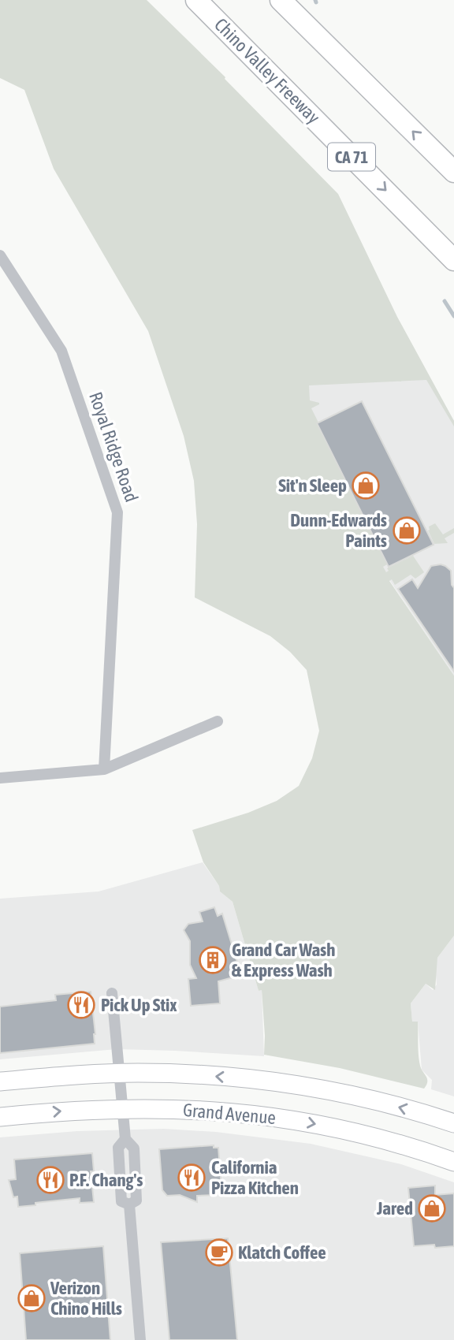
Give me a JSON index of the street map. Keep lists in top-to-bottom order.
{
  "streets": {
    "highway": ["Chino Valley Freeway", "CA 71"],
    "main road": ["Grand Avenue"],
    "street": ["Royal Ridge Road"]
  },
  "places": {
    "shop": [
      "Sit'n Sleep",
      "Dunn-Edwards Paints",
      "Jared",
      "Verizon Chino Hills"
    ],
    "building": ["Grand Car Wash & Express Wash"],
    "restaurant": ["Pick Up Stix", "California Pizza Kitchen", "P.F. Chang's"],
    "cafe": ["Klatch Coffee"]
  }
}
